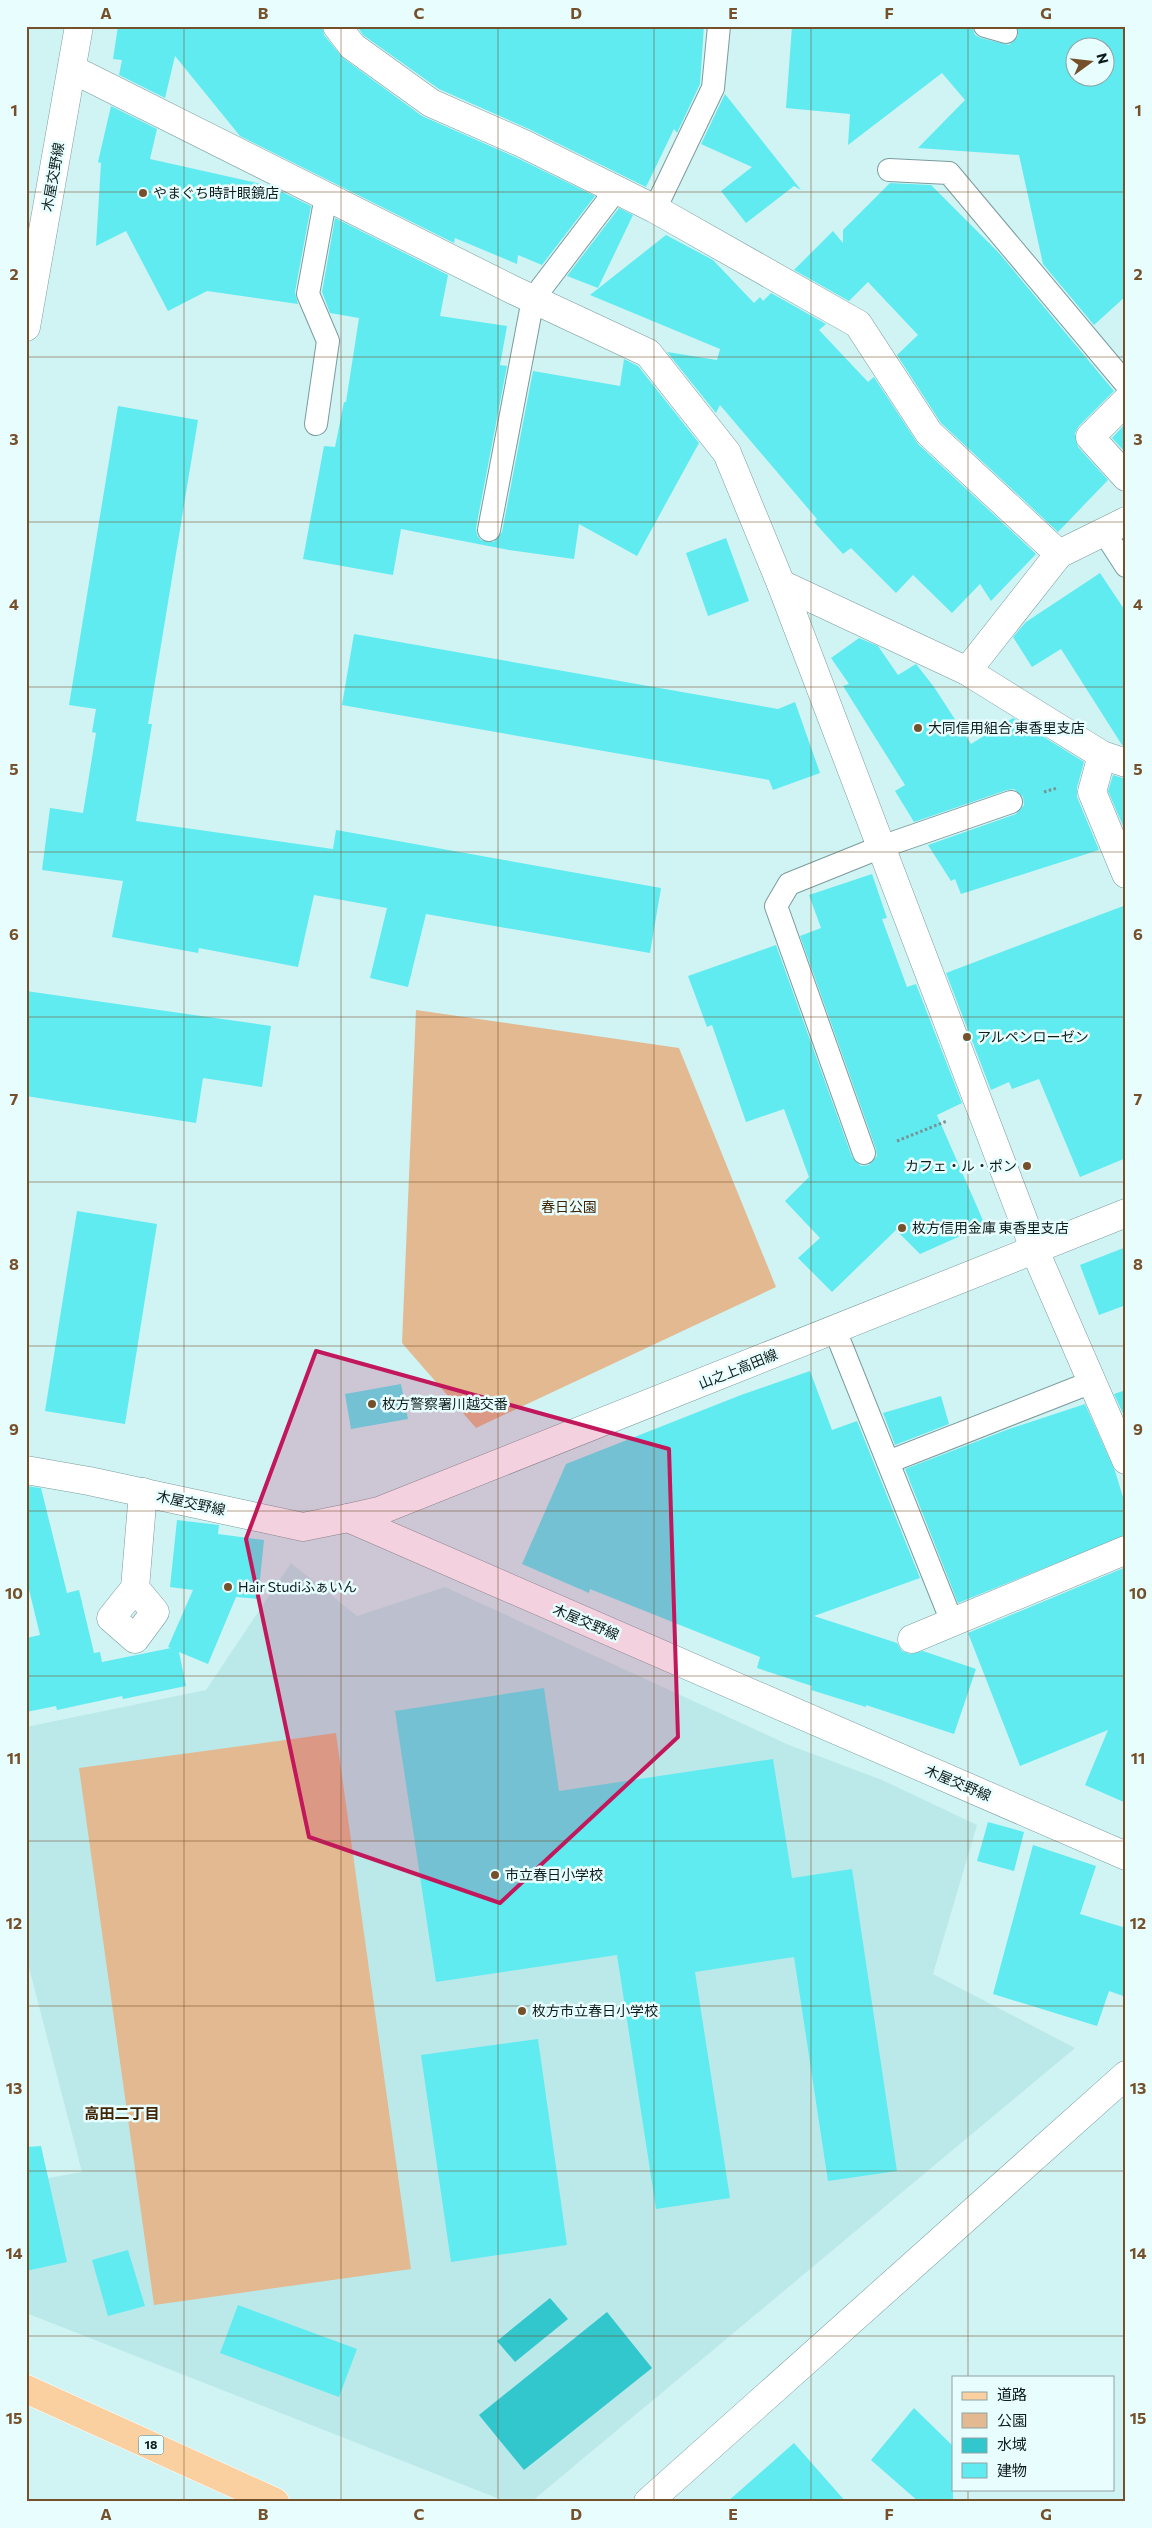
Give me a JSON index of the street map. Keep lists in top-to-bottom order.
{
  "streets": {
    "main road": ["18"],
    "street": ["木屋交野線", "山之上高田線"]
  },
  "crossings": [
    ["木屋交野線", "山之上高田線"]
  ],
  "districts": ["高田二丁目"],
  "parks": ["春日公園"],
  "places": [
    "やまぐち時計眼鏡店",
    "大同信用組合 東香里支店",
    "アルペンローゼン",
    "カフェ・ル・ポン",
    "枚方信用金庫 東香里支店",
    "枚方警察署川越交番",
    "Hair Studiふぁいん",
    "市立春日小学校",
    "枚方市立春日小学校"
  ],
  "legend": [
    "道路",
    "公園",
    "水域",
    "建物"
  ],
  "north": "right",
  "grid": {
    "columns": [
      "A",
      "B",
      "C",
      "D",
      "E",
      "F",
      "G"
    ],
    "rows": [
      "1",
      "2",
      "3",
      "4",
      "5",
      "6",
      "7",
      "8",
      "9",
      "10",
      "11",
      "12",
      "13",
      "14",
      "15"
    ]
  }
}
